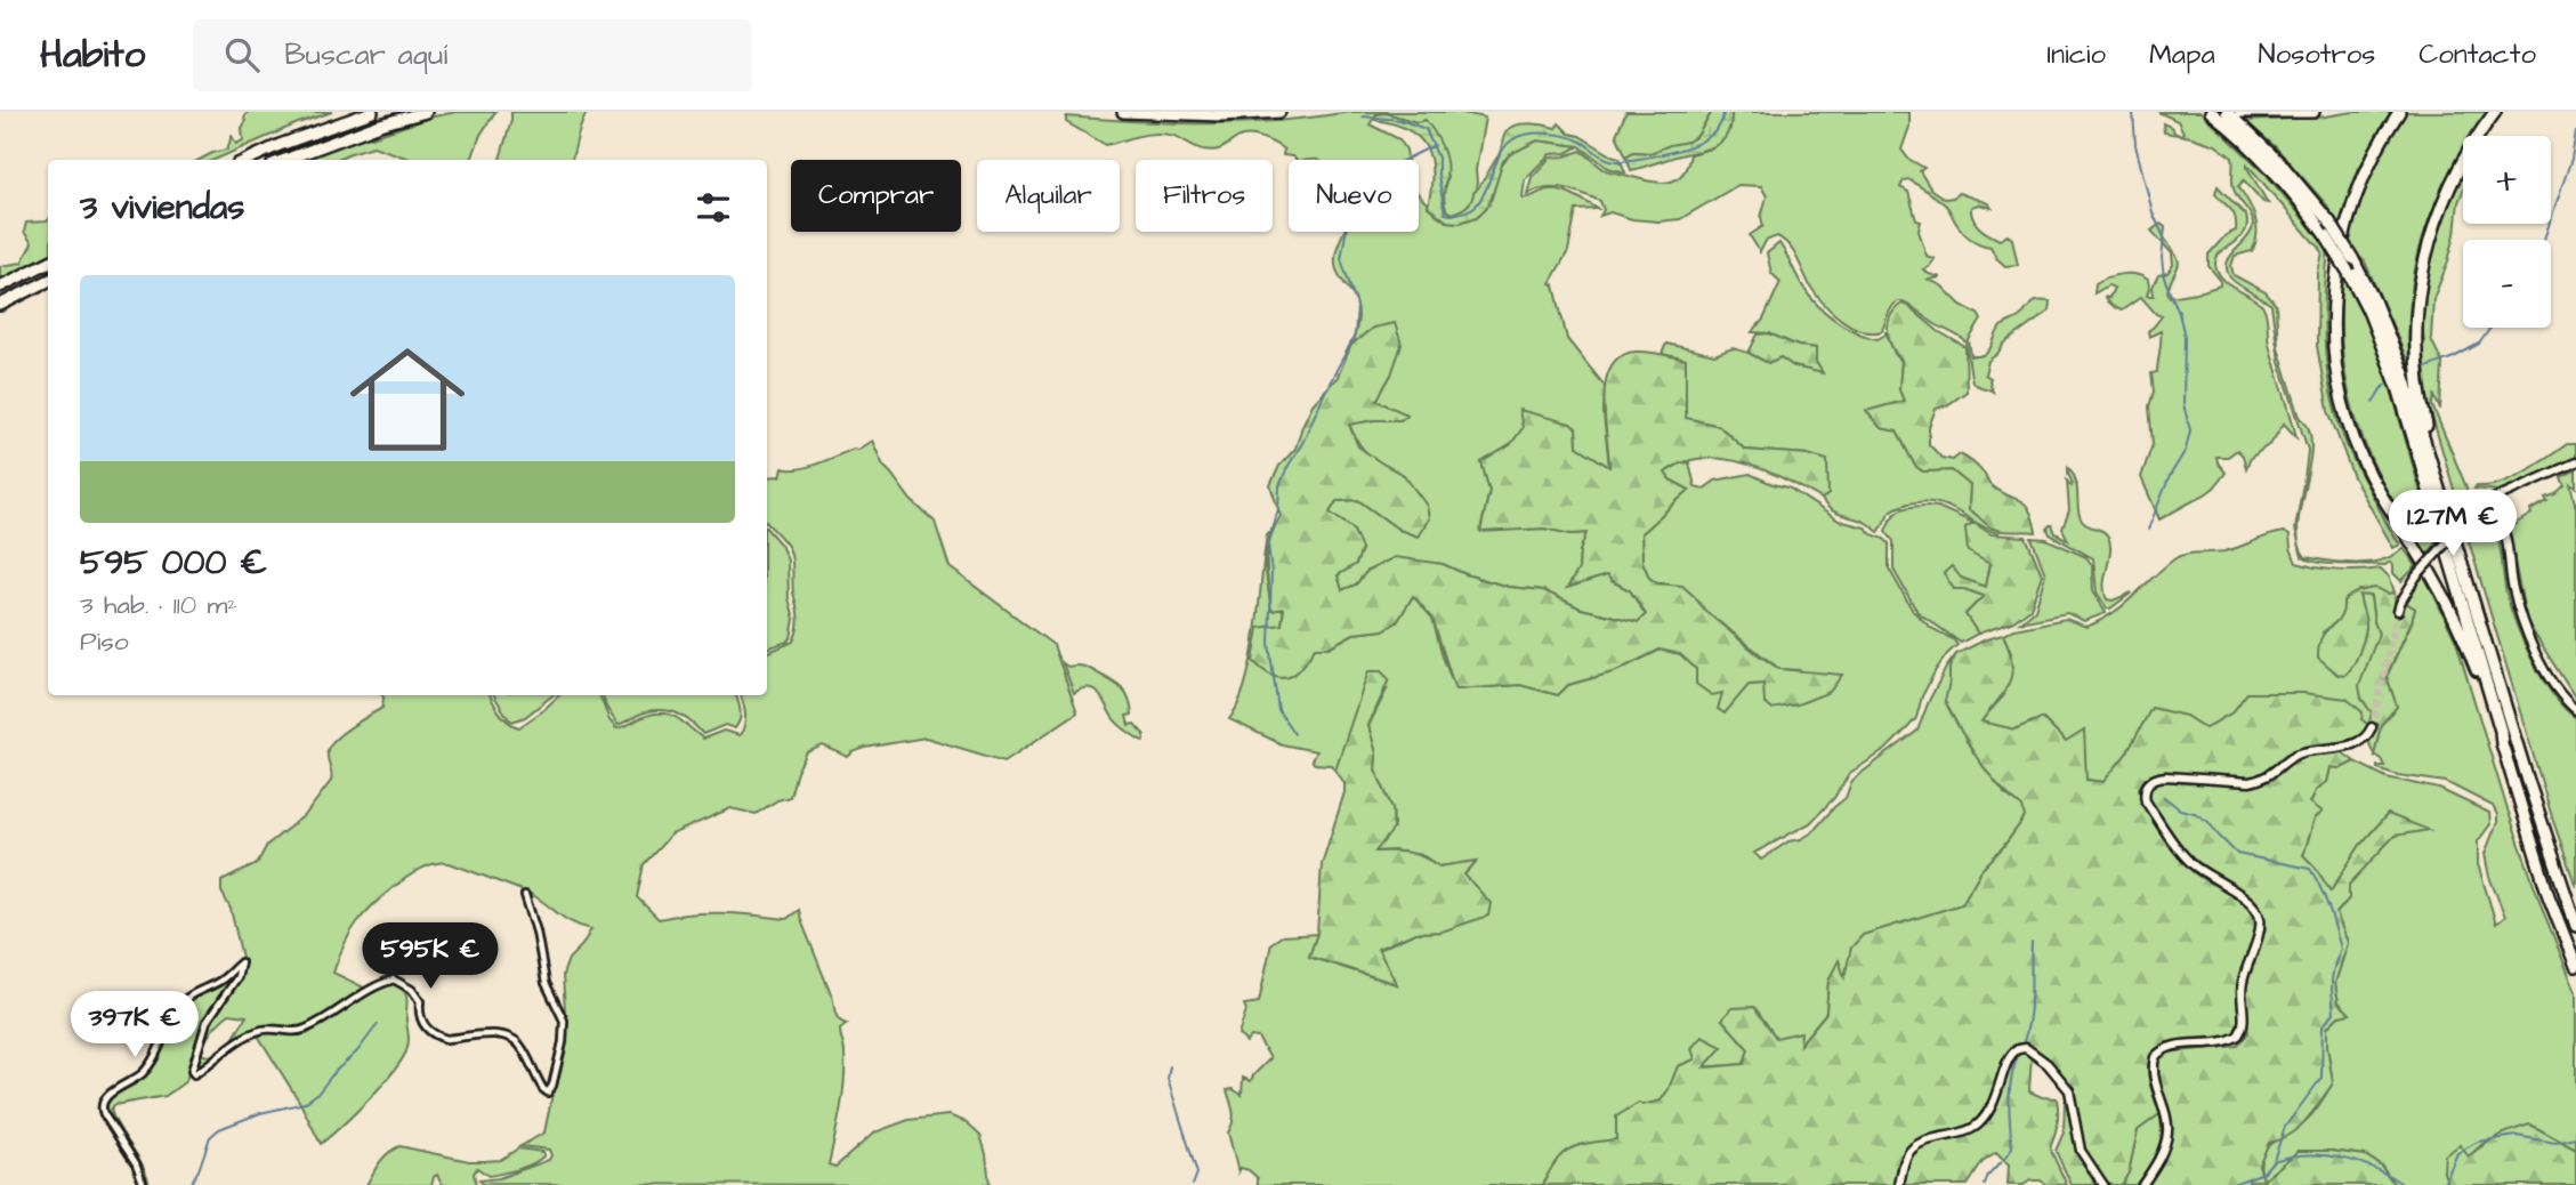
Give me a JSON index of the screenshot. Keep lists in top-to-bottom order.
{
  "page": {
    "header": "Habito",
    "search": "Buscar aquí",
    "nav": [
      "Inicio",
      "Mapa",
      "Nosotros",
      "Contacto"
    ],
    "map_buttons": ["+", "−"],
    "chip": [
      "Comprar",
      "Alquilar",
      "Filtros",
      "Nuevo"
    ],
    "heading": "3 viviendas",
    "list": [
      {
        "name": "595 000 €",
        "note": "3 hab. · 110 m² · Piso"
      }
    ],
    "price": ["1.27M €", "595K €", "397K €"]
  }
}
